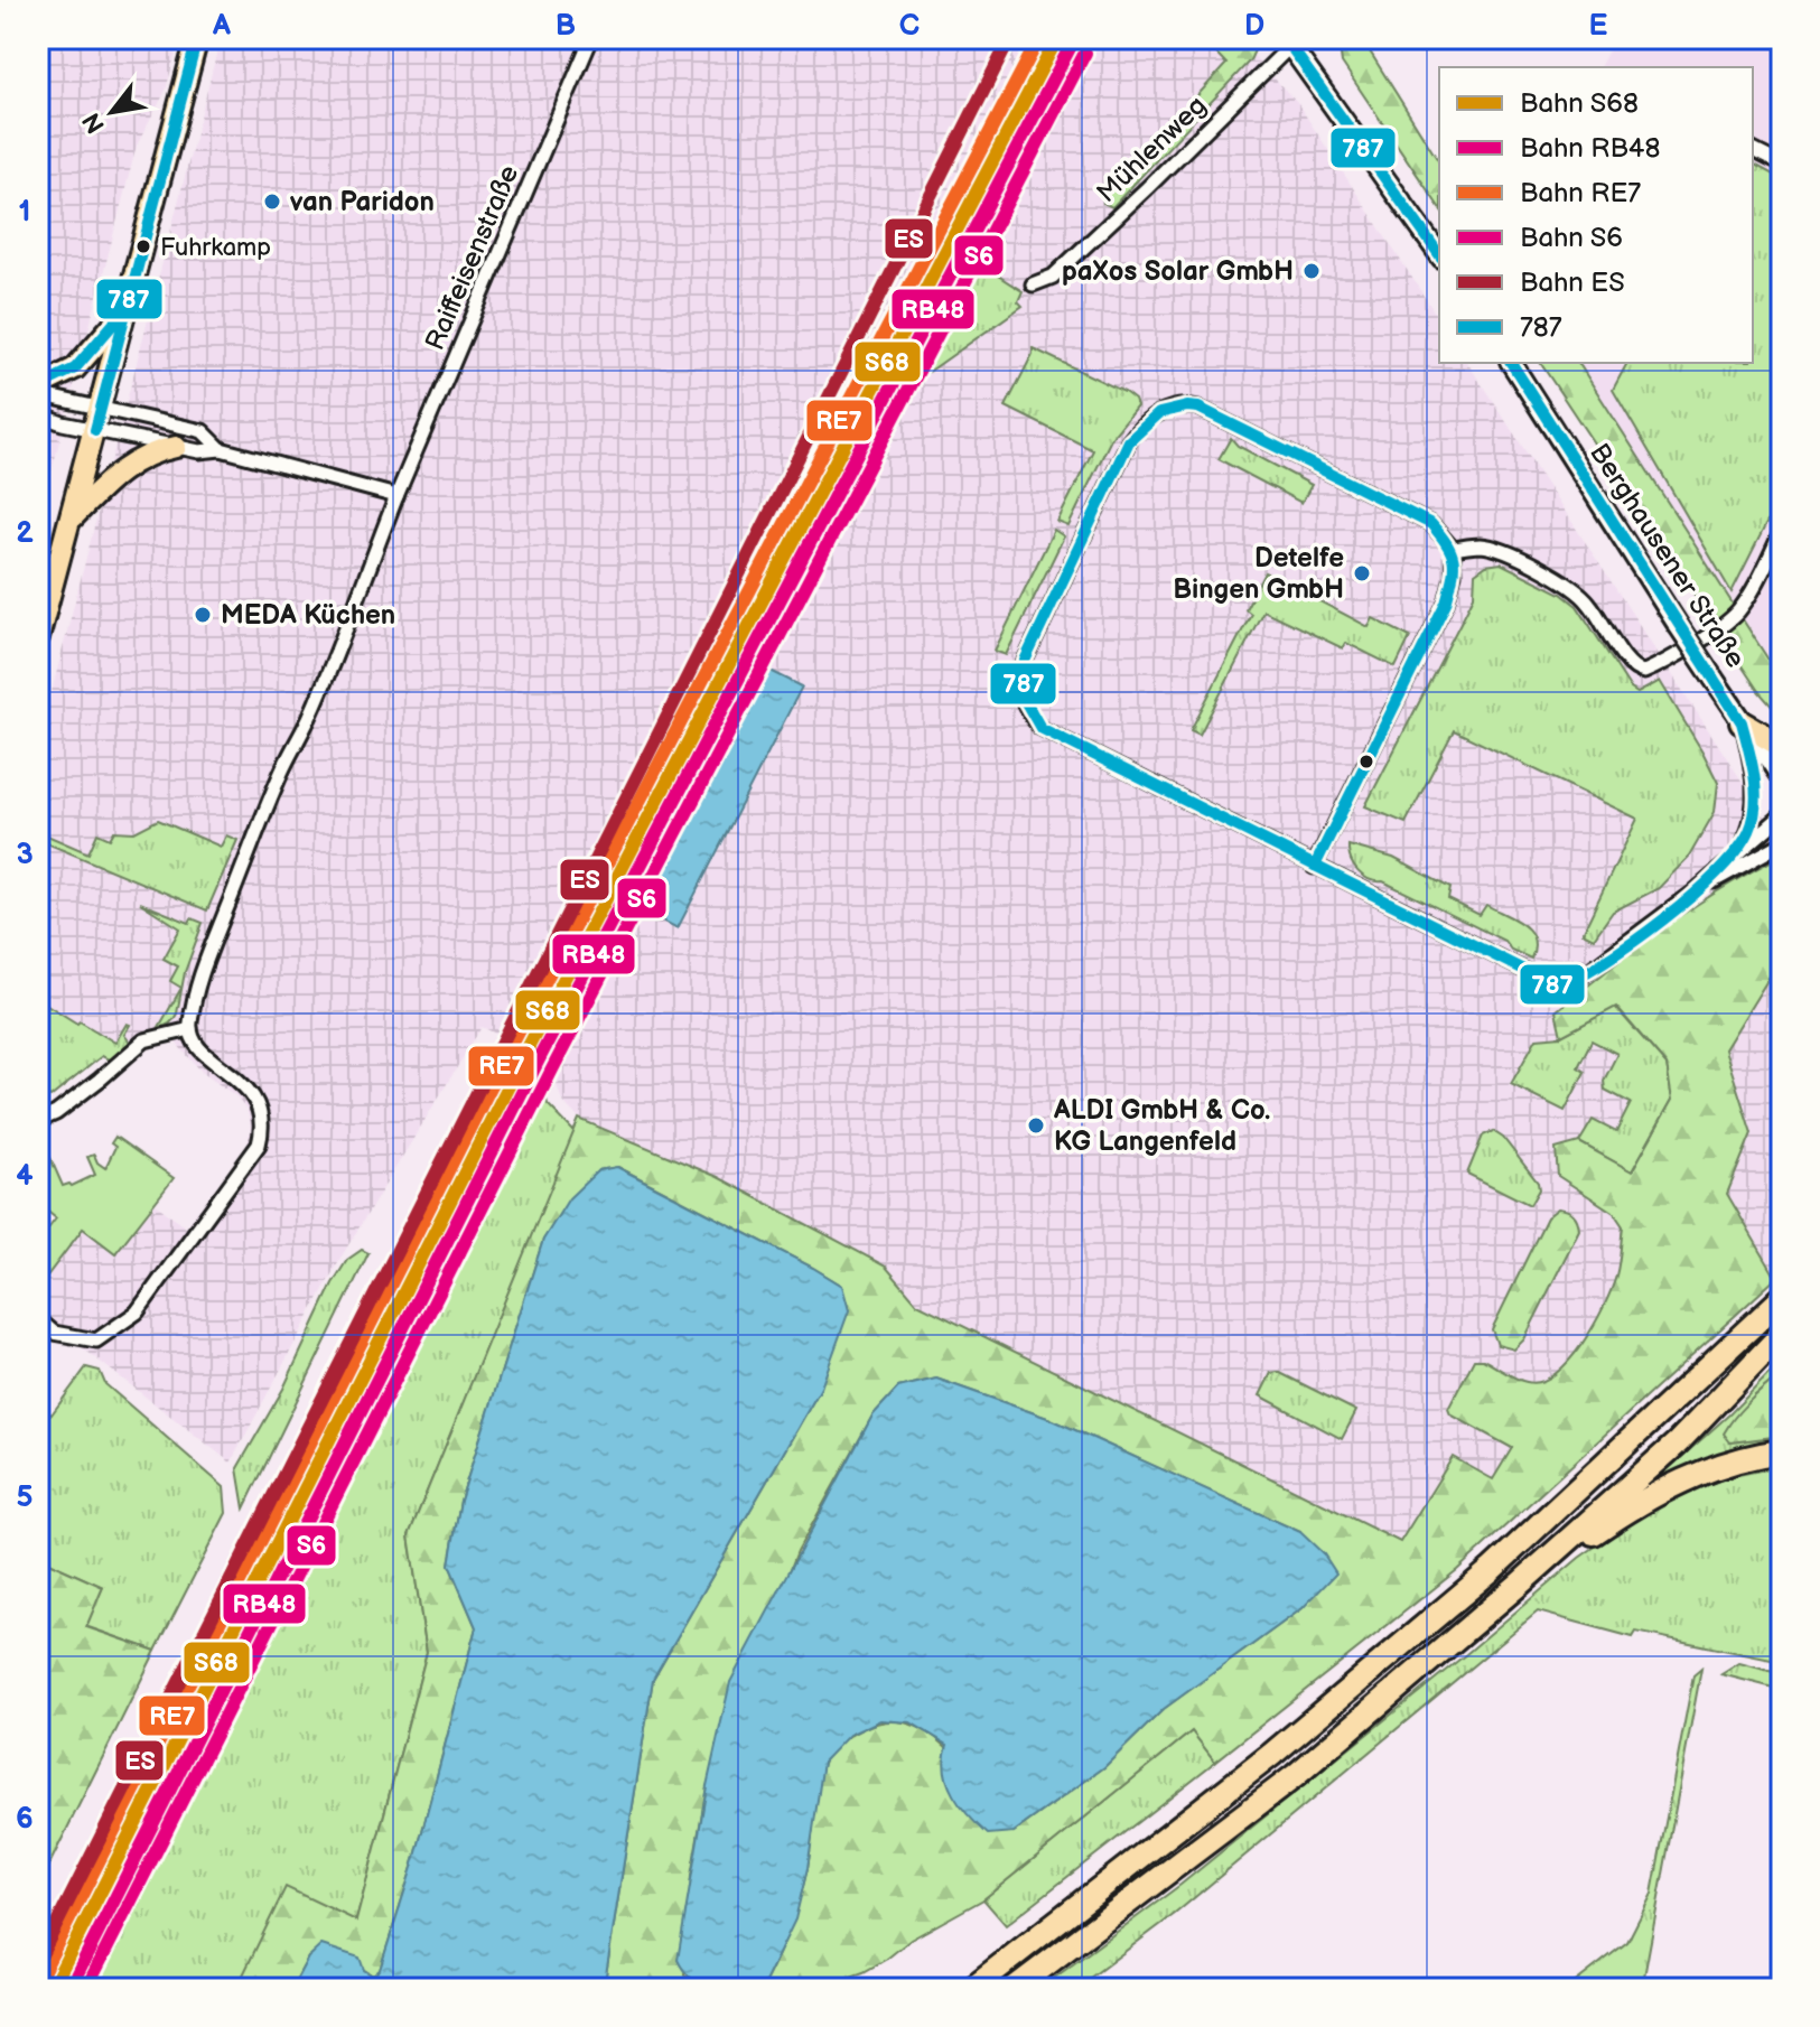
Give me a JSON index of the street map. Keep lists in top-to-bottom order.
{
  "streets": {
    "main road": ["Berghausener Straße"],
    "street": ["Mühlenweg", "Raiffeisenstraße"]
  },
  "places": [
    "van Paridon",
    "Fuhrkamp",
    "paXos Solar GmbH",
    "Detelfe Bingen GmbH",
    "MEDA Küchen",
    "ALDI GmbH & Co. KG Langenfeld"
  ],
  "lines": [
    "rail line S68",
    "rail line RE7",
    "rail line ES",
    "transit line 787",
    "rail line RB48",
    "rail line S6"
  ],
  "legend": [
    "Bahn S68",
    "Bahn RB48",
    "Bahn RE7",
    "Bahn S6",
    "Bahn ES",
    "787"
  ],
  "north": "bottom left",
  "grid": {
    "columns": [
      "A",
      "B",
      "C",
      "D",
      "E"
    ],
    "rows": [
      "1",
      "2",
      "3",
      "4",
      "5",
      "6"
    ]
  }
}
